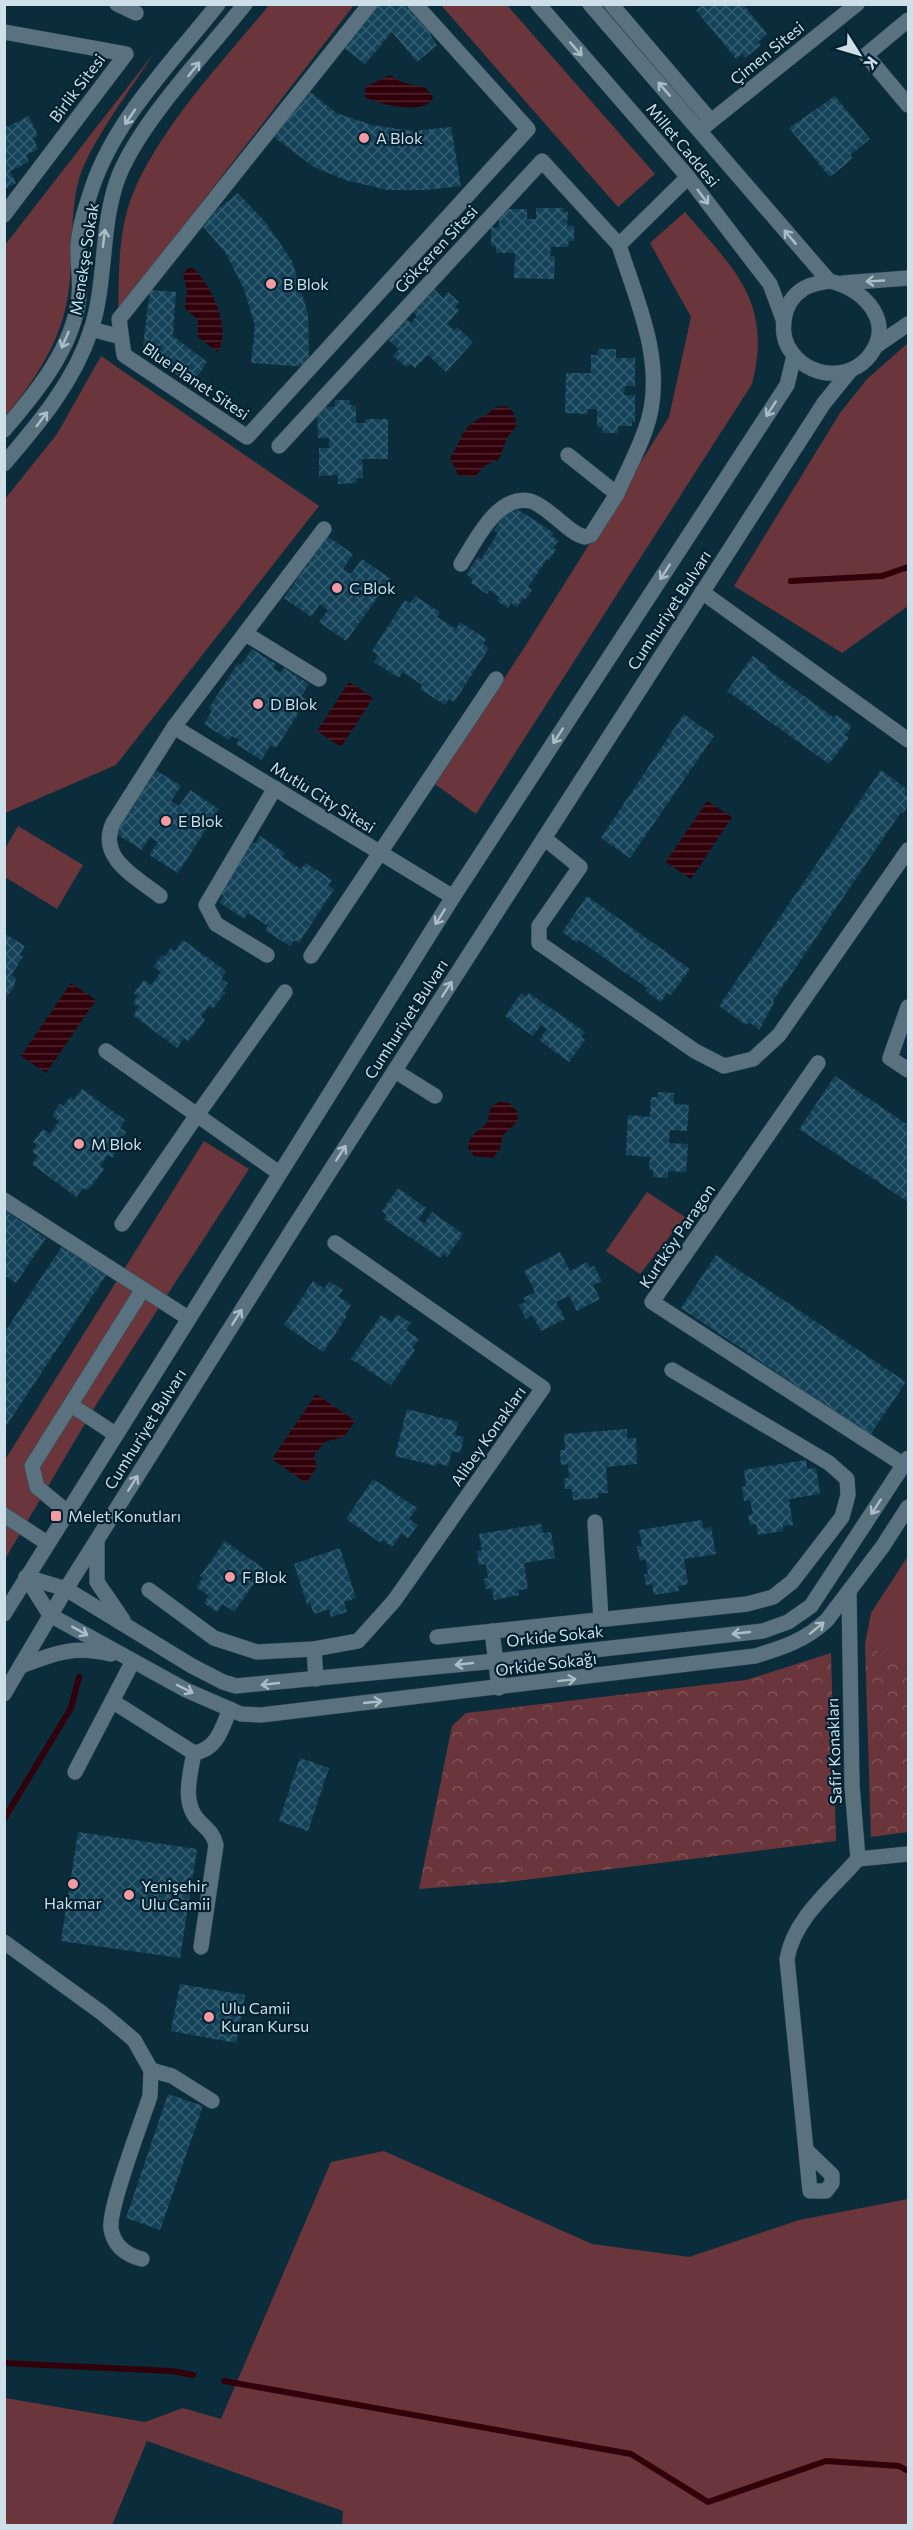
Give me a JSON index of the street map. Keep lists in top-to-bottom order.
{
  "streets": {
    "street": [
      "Çimen Sitesi",
      "Birlik Sitesi",
      "Millet Caddesi",
      "Gökçeren Sitesi",
      "Menekşe Sokak",
      "Blue Planet Sitesi",
      "Cumhuriyet Bulvarı",
      "Mutlu City Sitesi",
      "Kurtköy Paragon",
      "Alibey Konakları",
      "Orkide Sokak",
      "Orkide Sokağı",
      "Safir Konakları"
    ]
  },
  "crossings": [
    ["Çimen Sitesi", "Millet Caddesi"],
    ["Millet Caddesi", "Cumhuriyet Bulvarı"],
    ["Cumhuriyet Bulvarı", "Mutlu City Sitesi"],
    ["Cumhuriyet Bulvarı", "Orkide Sokak"],
    ["Kurtköy Paragon", "Orkide Sokak"],
    ["Orkide Sokağı", "Safir Konakları"]
  ],
  "one_way": ["Orkide Sokak", "Orkide Sokağı"],
  "places": {
    "other": [
      "A Blok",
      "B Blok",
      "C Blok",
      "D Blok",
      "E Blok",
      "M Blok",
      "F Blok",
      "Hakmar",
      "Yenişehir Ulu Camii",
      "Ulu Camii Kuran Kursu"
    ],
    "transit": ["Melet Konutları"]
  },
  "north": "bottom right"
}
